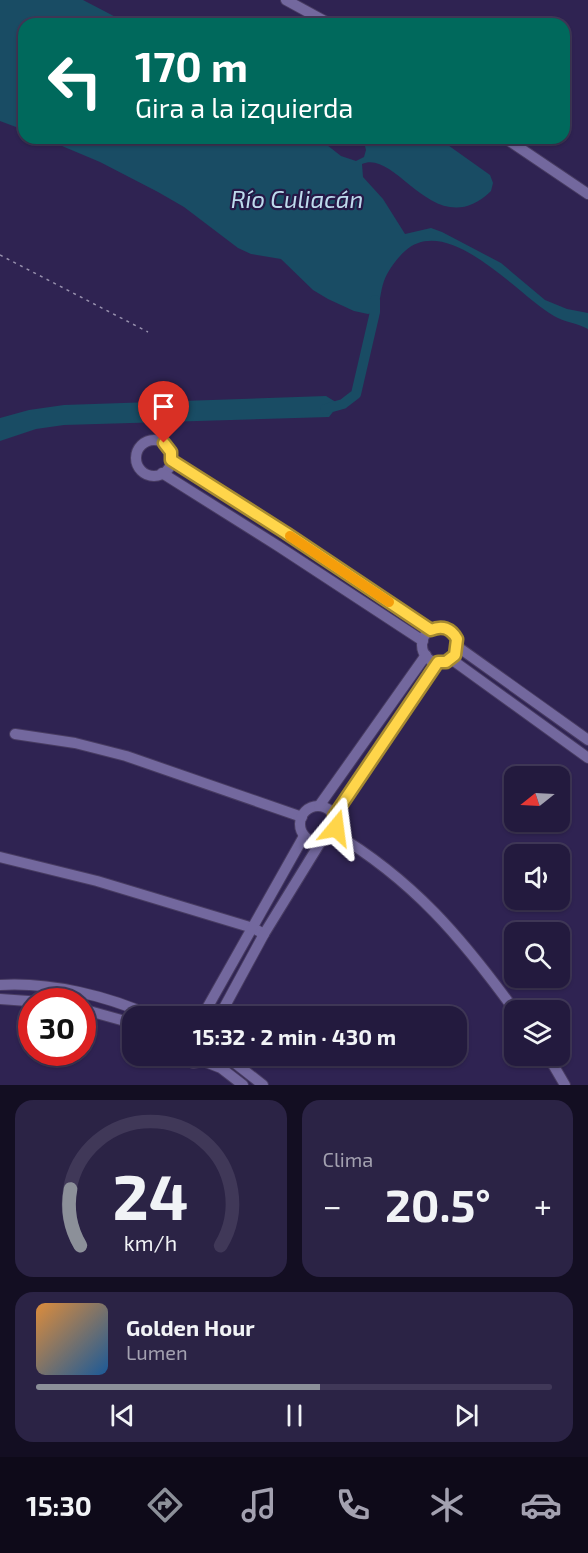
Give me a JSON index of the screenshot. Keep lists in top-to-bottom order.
{
  "water": ["Río Culiacán"],
  "north": "left",
  "page": {
    "turn": ["170 m", "Gira a la izquierda"],
    "limit": "30",
    "trip": "15:32 · 2 min · 430 m",
    "tile": "Clima",
    "heat": ["−", "20.5°", "+"],
    "song": ["Golden Hour", "Lumen"],
    "tabs": "15:30",
    "gauge": ["24", "km/h"]
  }
}
